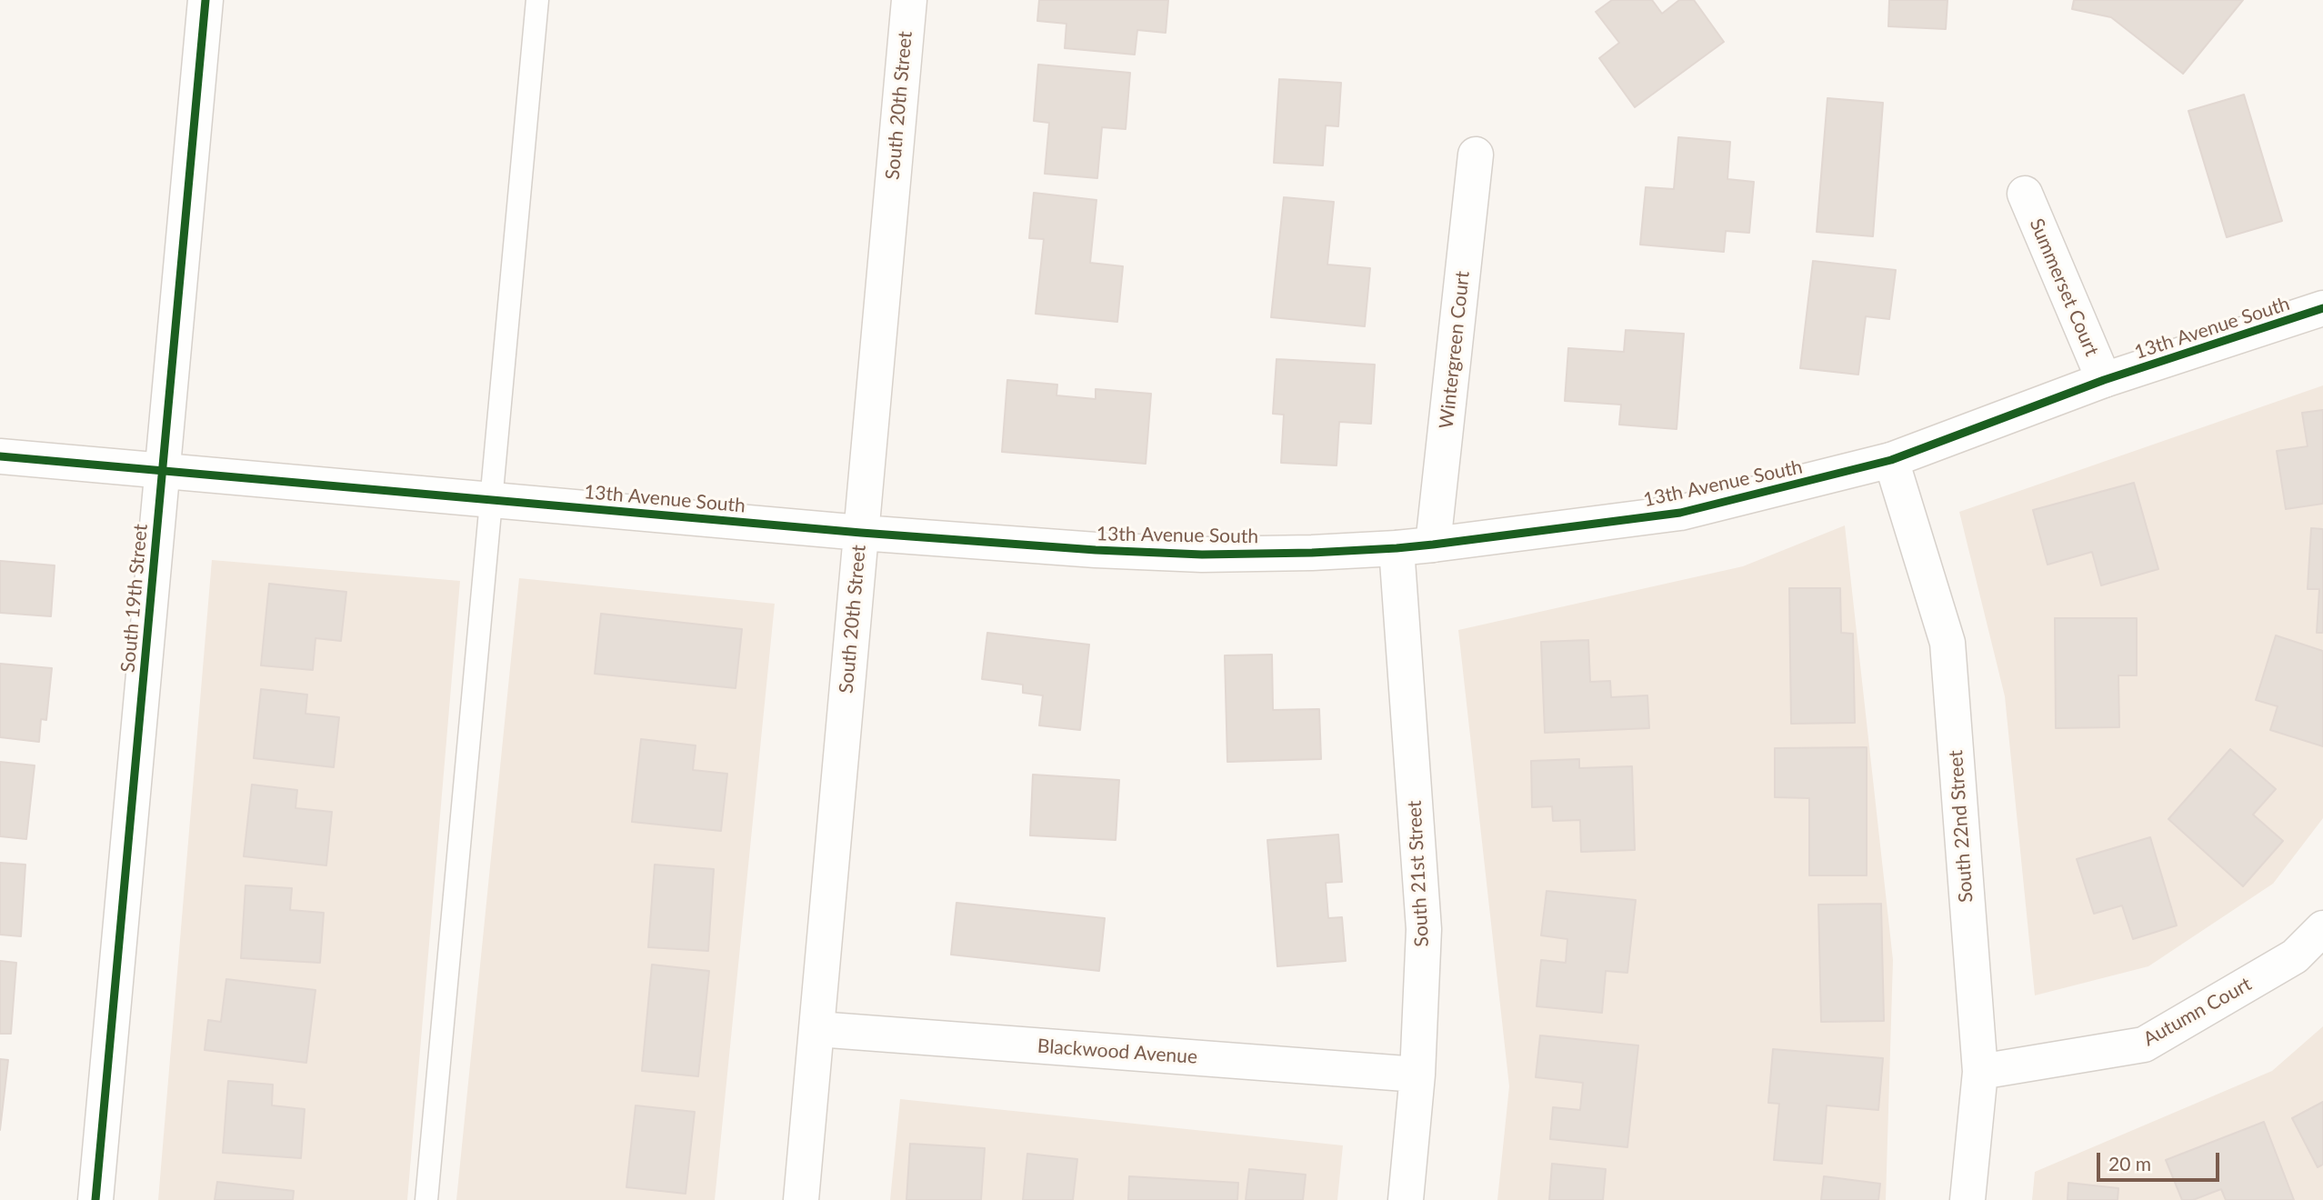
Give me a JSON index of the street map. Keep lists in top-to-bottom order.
{
  "streets": {
    "street": [
      "South 20th Street",
      "Summerset Court",
      "13th Avenue South",
      "Wintergreen Court",
      "South 19th Street",
      "South 22nd Street",
      "South 21st Street",
      "Autumn Court",
      "Blackwood Avenue"
    ]
  },
  "crossings": [
    ["South 20th Street", "13th Avenue South"],
    ["South 20th Street", "Blackwood Avenue"],
    ["Summerset Court", "13th Avenue South"],
    ["13th Avenue South", "Wintergreen Court"],
    ["13th Avenue South", "South 19th Street"],
    ["13th Avenue South", "South 22nd Street"],
    ["13th Avenue South", "South 21st Street"],
    ["South 22nd Street", "Autumn Court"],
    ["South 21st Street", "Blackwood Avenue"]
  ],
  "scale_bar": "20 m"
}
